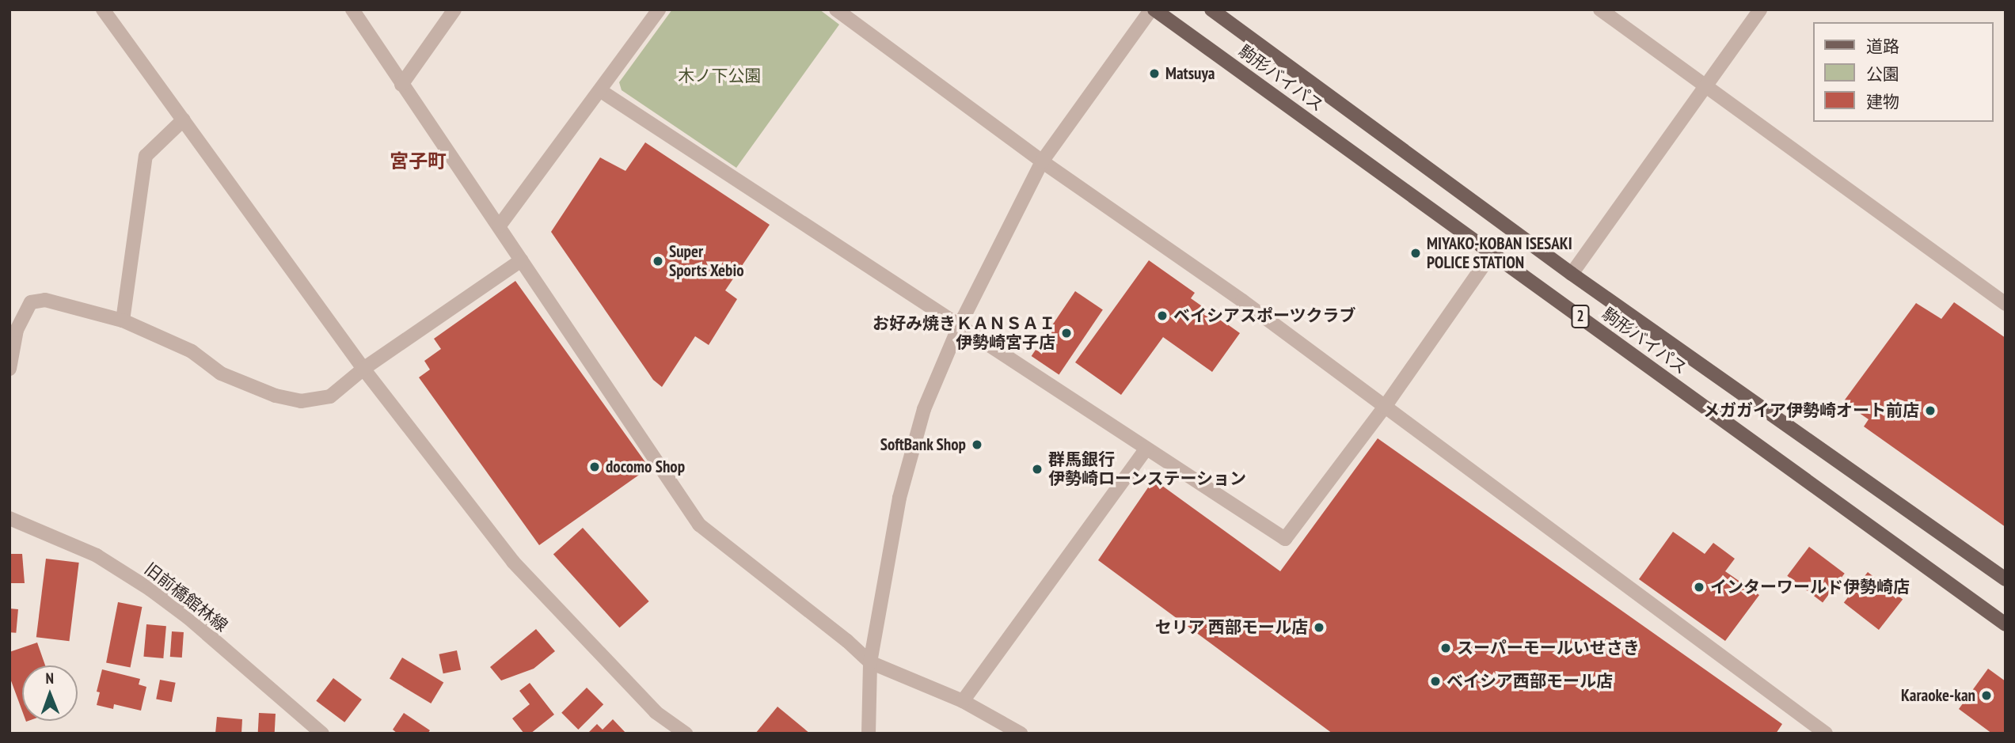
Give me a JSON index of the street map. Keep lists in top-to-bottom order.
{
  "streets": {
    "main road": ["駒形バイパス", "2"],
    "street": ["旧前橋館林線"]
  },
  "districts": ["宮子町"],
  "parks": ["木ノ下公園"],
  "places": [
    "Matsuya",
    "MIYAKO-KOBAN ISESAKI POLICE STATION",
    "Super Sports Xebio",
    "ベイシアスポーツクラブ",
    "お好み焼きＫＡＮＳＡＩ 伊勢崎宮子店",
    "メガガイア伊勢崎オート前店",
    "SoftBank Shop",
    "docomo Shop",
    "群馬銀行 伊勢崎ローンステーション",
    "インターワールド伊勢崎店",
    "セリア 西部モール店",
    "スーパーモールいせさき",
    "ベイシア西部モール店",
    "Karaoke-kan"
  ],
  "legend": ["道路", "公園", "建物"],
  "north": "top"
}
